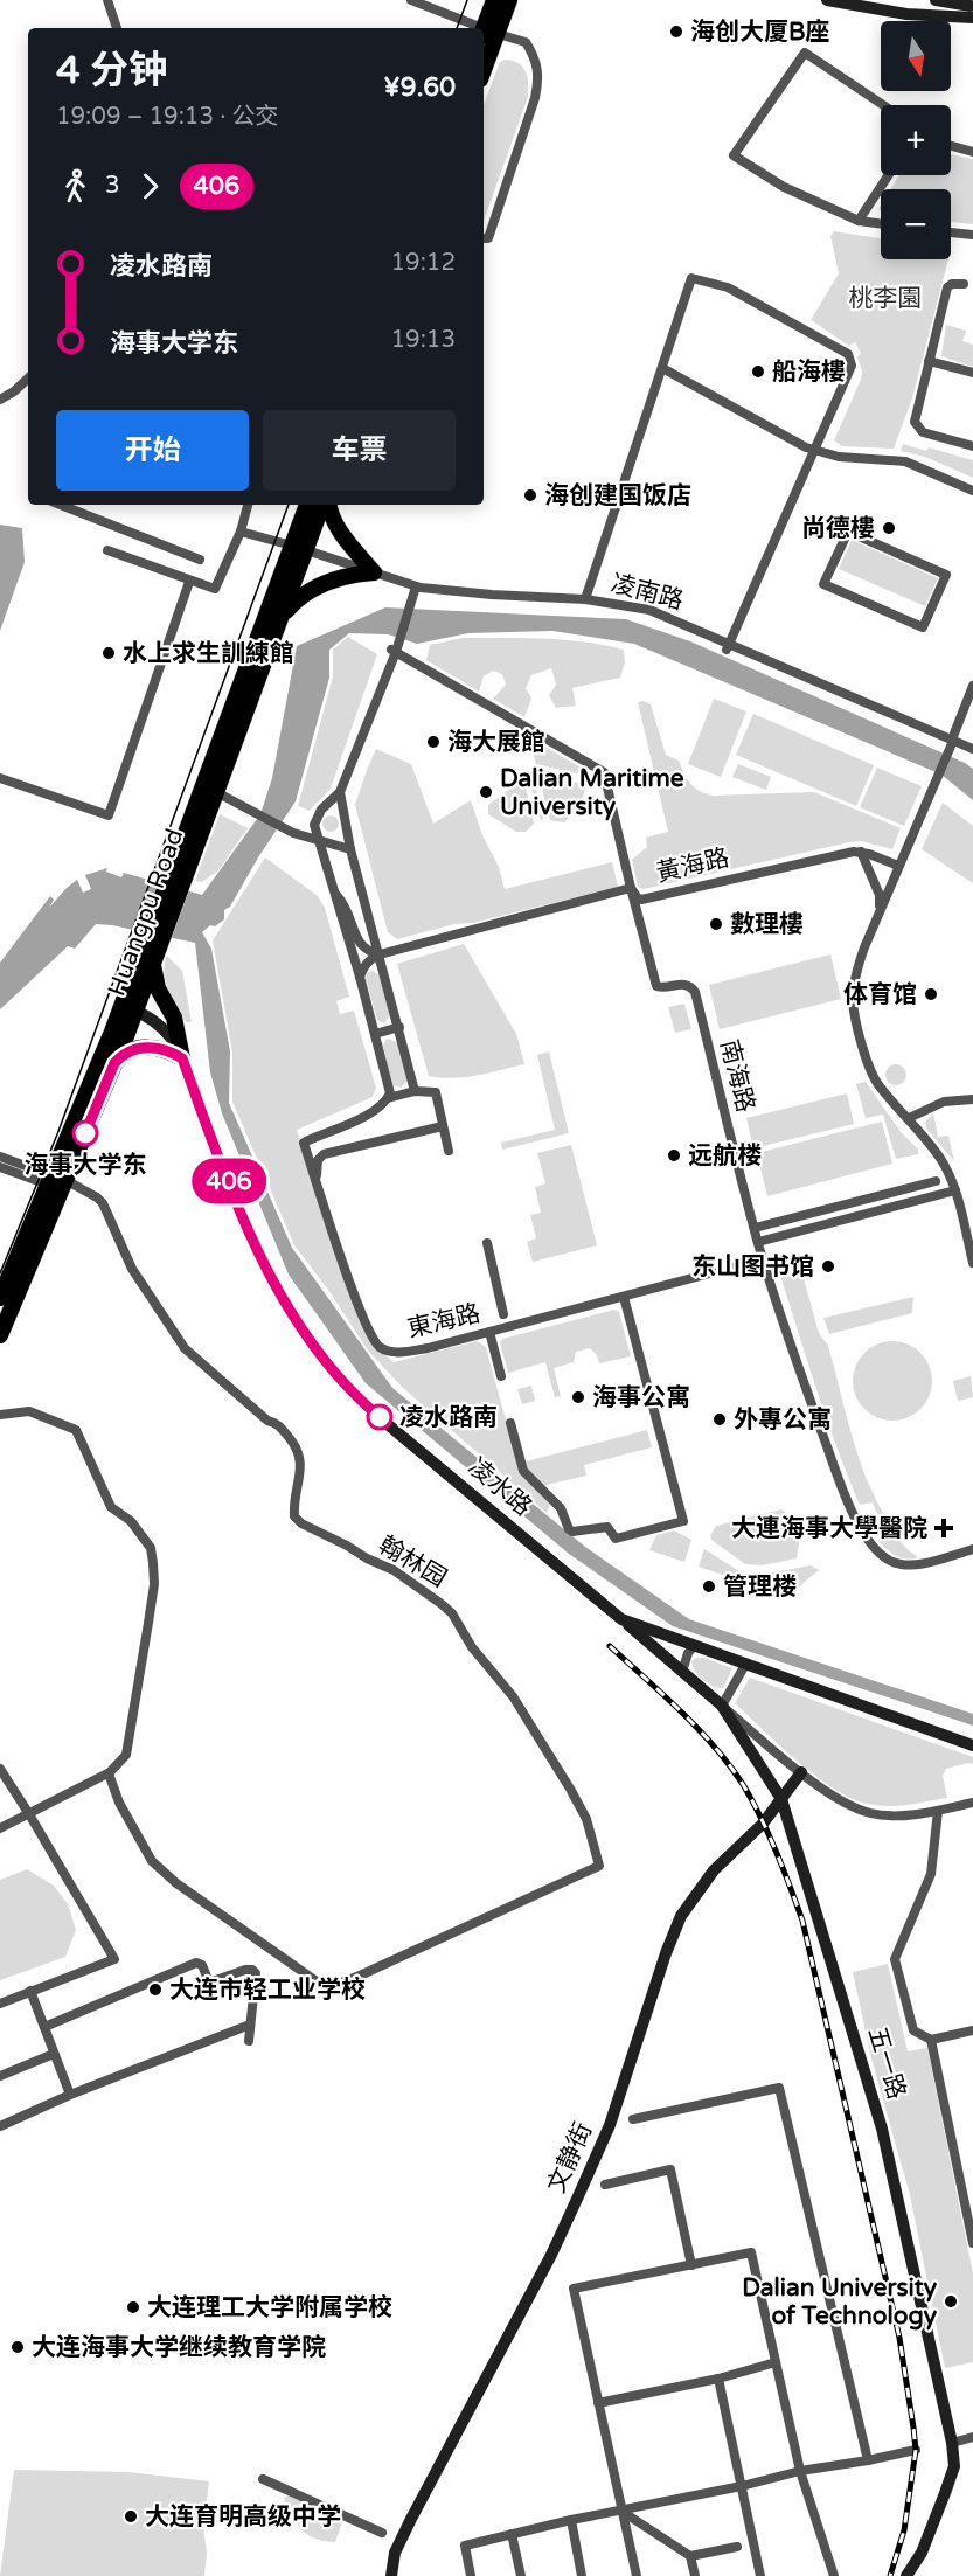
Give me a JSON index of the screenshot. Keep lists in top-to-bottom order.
{
  "streets": {
    "highway": ["Huangpu Road"],
    "main road": ["凌水路", "五一路", "文静街"],
    "street": [
      "凌南路",
      "黃海路",
      "南海路",
      "東海路",
      "翰林园"
    ]
  },
  "crossings": [
    ["凌南路", "Huangpu Road"],
    ["黃海路", "南海路"],
    ["Huangpu Road", "凌水路"],
    ["Huangpu Road", "翰林园"],
    ["南海路", "東海路"],
    ["凌水路", "五一路"],
    ["五一路", "文静街"]
  ],
  "parks": ["桃李園"],
  "places": {
    "other": [
      "海创大厦B座",
      "船海樓",
      "海创建国饭店",
      "尚德樓",
      "水上求生訓練館",
      "海大展館",
      "Dalian Maritime University",
      "數理樓",
      "体育馆",
      "海事大学东",
      "远航楼",
      "东山图书馆",
      "海事公寓",
      "凌水路南",
      "外專公寓",
      "管理楼",
      "大连市轻工业学校",
      "Dalian University of Technology",
      "大连理工大学附属学校",
      "大连海事大学继续教育学院",
      "大连育明高级中学"
    ],
    "health": ["大連海事大學醫院"]
  },
  "lines": ["bus line 406"],
  "north": "bottom",
  "page": {
    "on_map": "406",
    "map_buttons": ["+", "−"],
    "heading": ["4 分钟", "19:09 – 19:13 · 公交", "¥9.60"],
    "legs": ["3", "406"],
    "list": [
      {
        "name": "凌水路南",
        "value": "19:12"
      },
      {
        "name": "海事大学东",
        "value": "19:13"
      }
    ],
    "buttons": ["开始", "车票"]
  }
}
